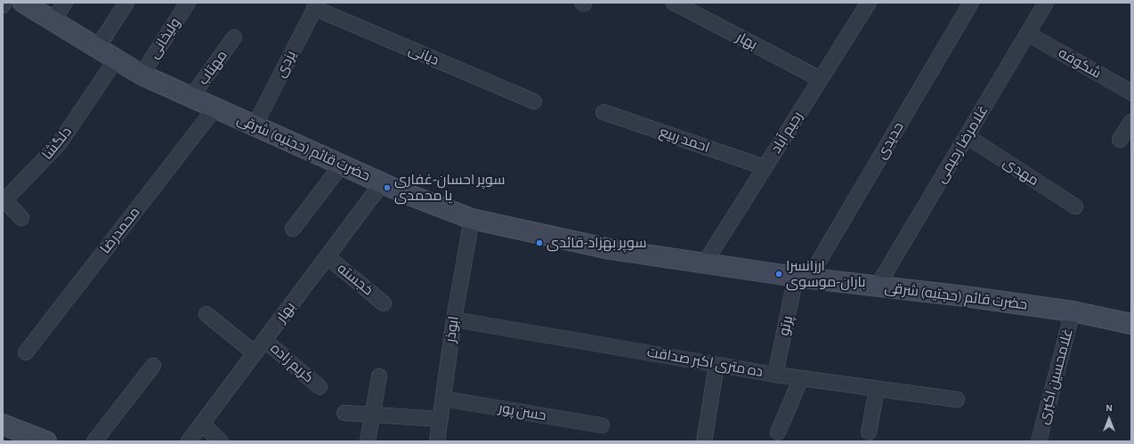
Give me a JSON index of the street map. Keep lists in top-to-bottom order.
{
  "streets": {
    "street": [
      "ولیخانی",
      "بهار",
      "دیانی",
      "شکوفه",
      "یزدی",
      "مهتاب",
      "رحیم آباد",
      "احمد ربیع",
      "حدیدی",
      "دلگشا",
      "غلامرضا رحیمی",
      "حضرت قائم (حجتیه) شرقی",
      "مهدی",
      "محمدرضا",
      "خجسته",
      "پرتو",
      "ابوذر",
      "ده متری اکبر صداقت",
      "کریم زاده",
      "غلامحسین اکبری",
      "حسن پور"
    ]
  },
  "crossings": [
    ["ولیخانی", "حضرت قائم (حجتیه) شرقی"],
    ["بهار", "رحیم آباد"],
    ["بهار", "حضرت قائم (حجتیه) شرقی"],
    ["بهار", "خجسته"],
    ["بهار", "کریم زاده"],
    ["دیانی", "یزدی"],
    ["شکوفه", "غلامرضا رحیمی"],
    ["یزدی", "حضرت قائم (حجتیه) شرقی"],
    ["مهتاب", "حضرت قائم (حجتیه) شرقی"],
    ["رحیم آباد", "احمد ربیع"],
    ["رحیم آباد", "حضرت قائم (حجتیه) شرقی"],
    ["حدیدی", "حضرت قائم (حجتیه) شرقی"],
    ["حدیدی", "پرتو"],
    ["دلگشا", "حضرت قائم (حجتیه) شرقی"],
    ["غلامرضا رحیمی", "حضرت قائم (حجتیه) شرقی"],
    ["غلامرضا رحیمی", "مهدی"],
    ["حضرت قائم (حجتیه) شرقی", "محمدرضا"],
    ["حضرت قائم (حجتیه) شرقی", "پرتو"],
    ["حضرت قائم (حجتیه) شرقی", "ابوذر"],
    ["حضرت قائم (حجتیه) شرقی", "غلامحسین اکبری"],
    ["پرتو", "ده متری اکبر صداقت"],
    ["ابوذر", "ده متری اکبر صداقت"],
    ["ابوذر", "حسن پور"]
  ],
  "places": ["سوپر احسان-غفاری یا محمدی", "سوپر بهزاد-قائدی", "ارزانسرا باران-موسوی"],
  "north": "top"
}
